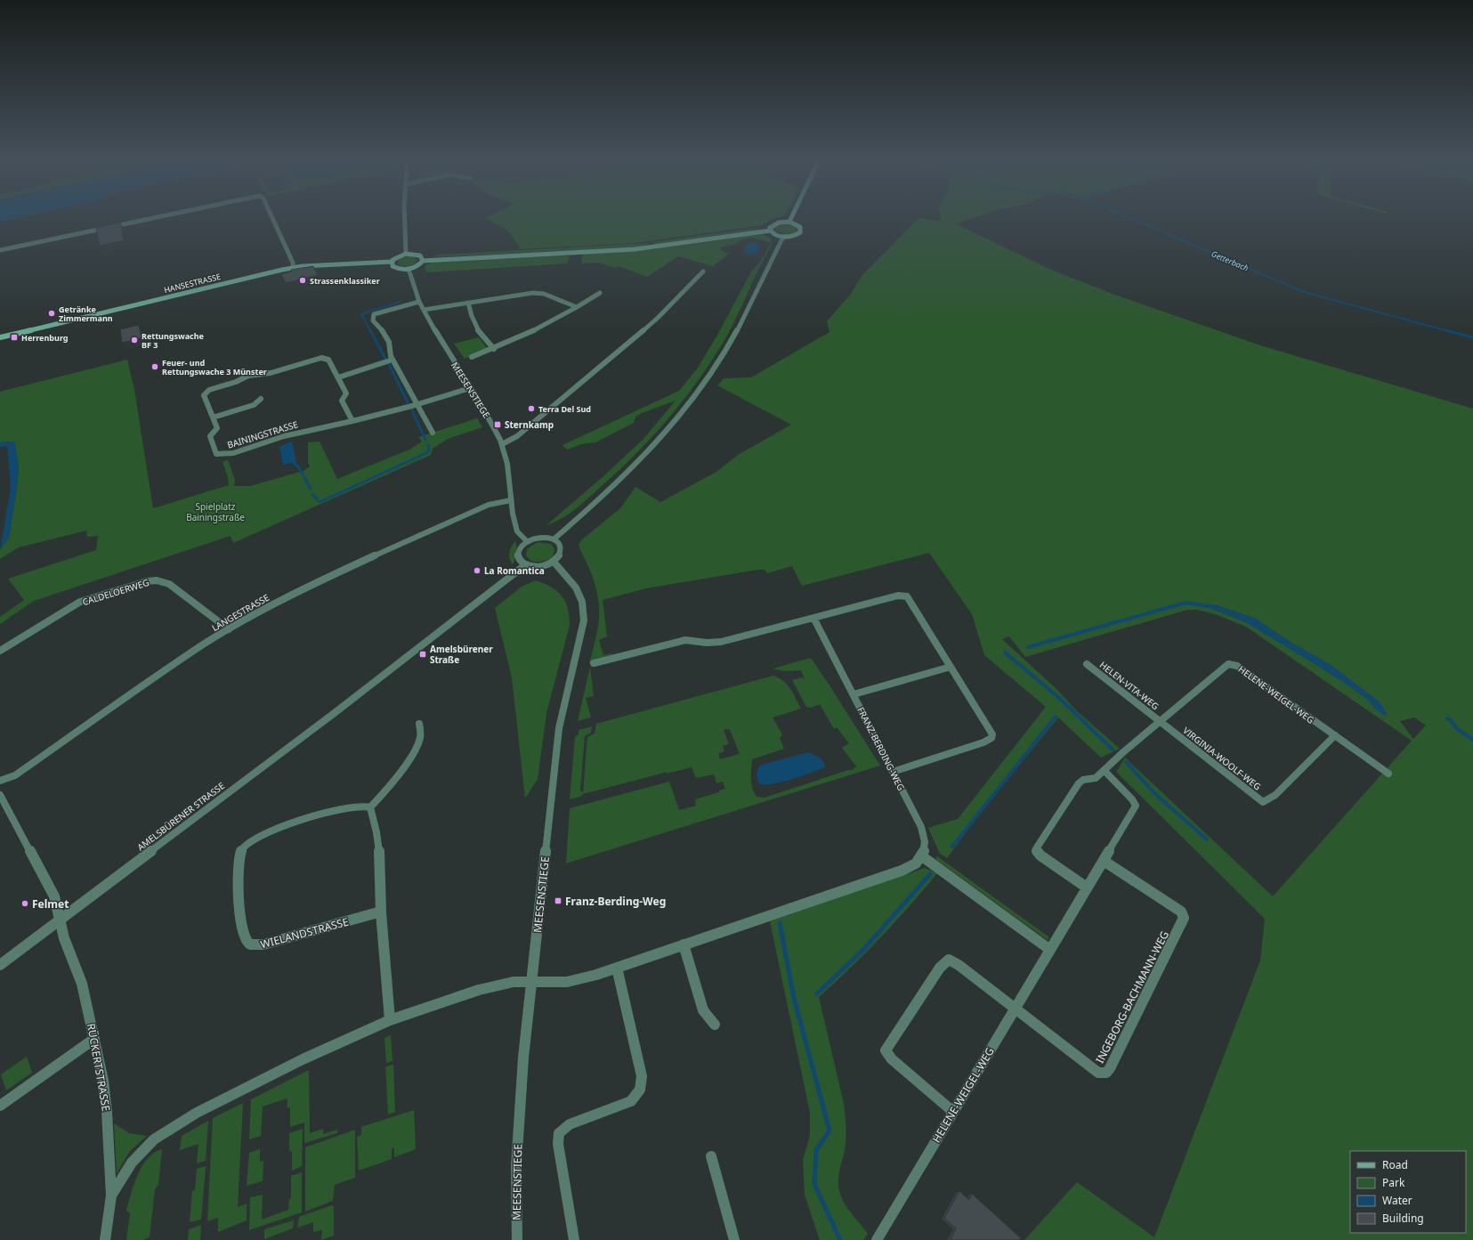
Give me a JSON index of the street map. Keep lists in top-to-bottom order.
{
  "streets": {
    "main road": ["HANSESTRASSE"],
    "street": [
      "MEESENSTIEGE",
      "BAININGSTRASSE",
      "CALDELOERWEG",
      "LANGESTRASSE",
      "HELEN-VITA-WEG",
      "HELENE-WEIGEL-WEG",
      "FRANZ-BERDING-WEG",
      "VIRGINIA-WOOLF-WEG",
      "AMELSBÜRENER STRASSE",
      "WIELANDSTRASSE",
      "INGEBORG-BACHMANN-WEG",
      "RÜCKERTSTRASSE"
    ]
  },
  "crossings": [
    ["HANSESTRASSE", "MEESENSTIEGE"],
    ["MEESENSTIEGE", "BAININGSTRASSE"],
    ["MEESENSTIEGE", "LANGESTRASSE"],
    ["MEESENSTIEGE", "AMELSBÜRENER STRASSE"],
    ["CALDELOERWEG", "LANGESTRASSE"],
    ["HELEN-VITA-WEG", "HELENE-WEIGEL-WEG"],
    ["HELEN-VITA-WEG", "VIRGINIA-WOOLF-WEG"],
    ["HELENE-WEIGEL-WEG", "VIRGINIA-WOOLF-WEG"],
    ["HELENE-WEIGEL-WEG", "INGEBORG-BACHMANN-WEG"],
    ["AMELSBÜRENER STRASSE", "RÜCKERTSTRASSE"]
  ],
  "water": ["Getterbach"],
  "parks": ["Spielplatz Bainingstraße"],
  "places": {
    "other": [
      "Strassenklassiker",
      "Getränke Zimmermann",
      "Rettungswache BF 3",
      "Feuer- und Rettungswache 3 Münster",
      "Terra Del Sud",
      "La Romantica",
      "Felmet"
    ],
    "transit": [
      "Herrenburg",
      "Sternkamp",
      "Amelsbürener Straße",
      "Franz-Berding-Weg"
    ]
  },
  "legend": [
    "Road",
    "Park",
    "Water",
    "Building"
  ]
}
